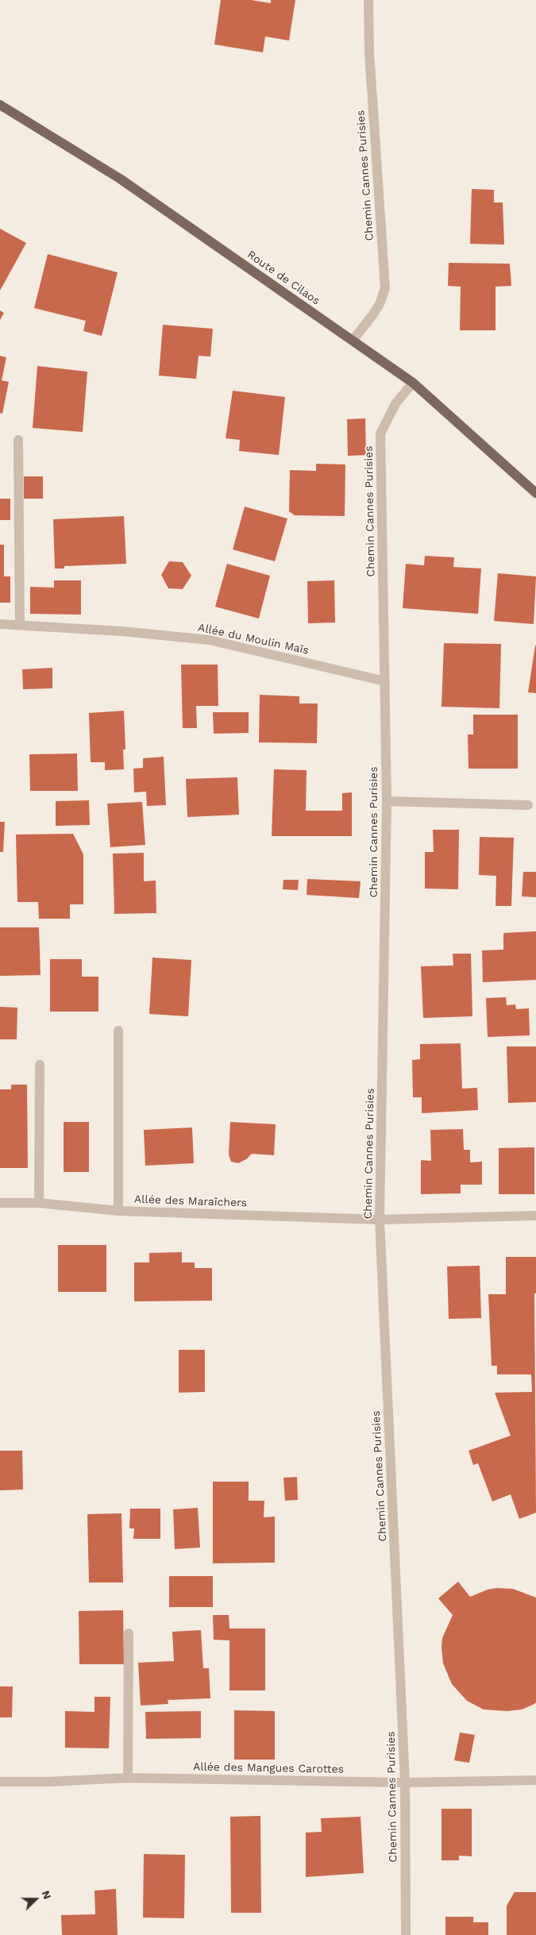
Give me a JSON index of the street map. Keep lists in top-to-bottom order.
{
  "streets": {
    "main road": ["Route de Cilaos"],
    "street": [
      "Chemin Cannes Purisies",
      "Allée du Moulin Maïs",
      "Allée des Maraîchers",
      "Allée des Mangues Carottes"
    ]
  },
  "crossings": [
    ["Chemin Cannes Purisies", "Route de Cilaos"],
    ["Chemin Cannes Purisies", "Allée du Moulin Maïs"],
    ["Chemin Cannes Purisies", "Allée des Maraîchers"],
    ["Chemin Cannes Purisies", "Allée des Mangues Carottes"]
  ],
  "north": "right"
}
